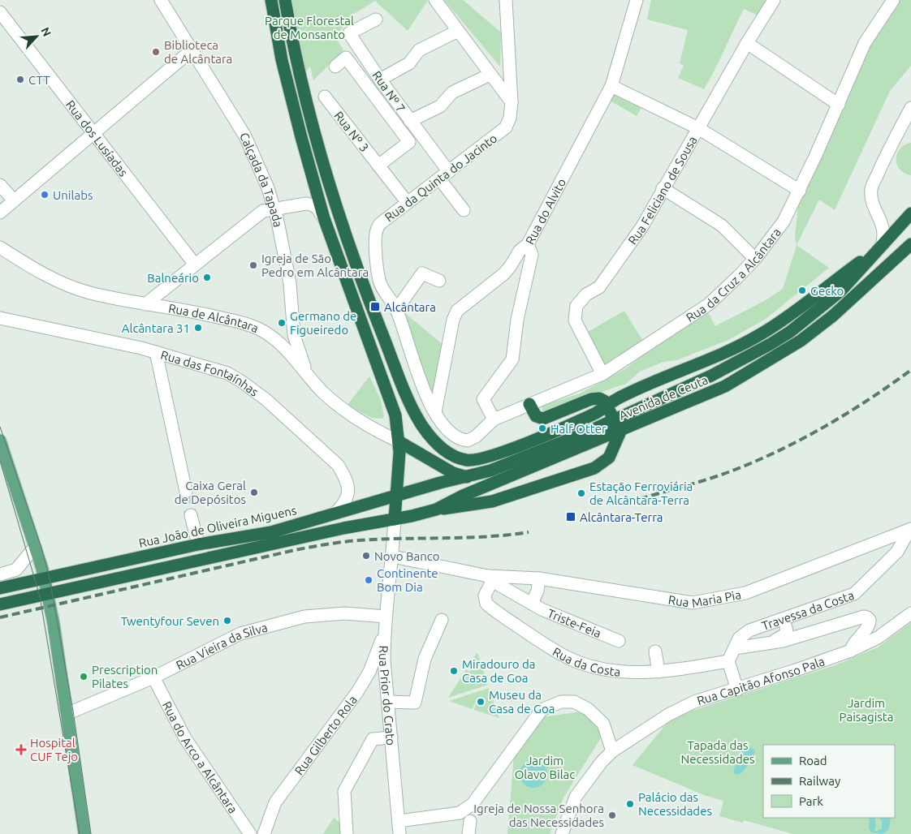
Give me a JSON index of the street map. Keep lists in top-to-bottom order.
{
  "streets": {
    "highway": ["Avenida de Ceuta", "Rua João de Oliveira Miguens"],
    "street": [
      "Rua Nº 7",
      "Rua Nº 3",
      "Rua dos Lusíadas",
      "Rua da Quinta do Jacinto",
      "Calçada da Tapada",
      "Rua Feliciano de Sousa",
      "Rua do Alvito",
      "Rua da Cruz a Alcântara",
      "Rua de Alcântara",
      "Rua das Fontaínhas",
      "Rua Maria Pia",
      "Travessa da Costa",
      "Triste-Feia",
      "Rua Vieira da Silva",
      "Rua da Costa",
      "Rua Capitão Afonso Pala",
      "Rua Prior do Crato",
      "Rua Gilberto Rola",
      "Rua do Arco a Alcântara"
    ]
  },
  "crossings": [
    ["Rua Nº 7", "Rua da Quinta do Jacinto"],
    ["Rua Nº 3", "Rua da Quinta do Jacinto"],
    ["Rua da Quinta do Jacinto", "Rua do Alvito"],
    ["Rua da Quinta do Jacinto", "Rua da Cruz a Alcântara"],
    ["Calçada da Tapada", "Rua de Alcântara"],
    ["Rua Feliciano de Sousa", "Rua da Cruz a Alcântara"],
    ["Rua do Alvito", "Rua da Cruz a Alcântara"],
    ["Rua das Fontaínhas", "Rua João de Oliveira Miguens"],
    ["Avenida de Ceuta", "Rua João de Oliveira Miguens"],
    ["Avenida de Ceuta", "Rua Prior do Crato"],
    ["Rua Maria Pia", "Travessa da Costa"],
    ["Rua Maria Pia", "Triste-Feia"],
    ["Rua Maria Pia", "Rua da Costa"],
    ["Triste-Feia", "Rua da Costa"],
    ["Rua Vieira da Silva", "Rua Prior do Crato"],
    ["Rua Vieira da Silva", "Rua do Arco a Alcântara"],
    ["Rua Prior do Crato", "Rua Gilberto Rola"]
  ],
  "parks": [
    "Parque Florestal de Monsanto",
    "Jardim Paisagista",
    "Tapada das Necessidades",
    "Jardim Olavo Bilac"
  ],
  "places": {
    "other": [
      "Biblioteca de Alcântara",
      "CTT",
      "Unilabs",
      "Igreja de São Pedro em Alcântara",
      "Balneário",
      "Gecko",
      "Germano de Figueiredo",
      "Alcântara 31",
      "Half Otter",
      "Caixa Geral de Depósitos",
      "Estação Ferroviária de Alcântara-Terra",
      "Novo Banco",
      "Continente Bom Dia",
      "Twentyfour Seven",
      "Miradouro da Casa de Goa",
      "Prescription Pilates",
      "Museu da Casa de Goa",
      "Palácio das Necessidades",
      "Igreja de Nossa Senhora das Necessidades"
    ],
    "transit": ["Alcântara", "Alcântara-Terra"],
    "health": ["Hospital CUF Tejo"]
  },
  "legend": ["Road", "Railway", "Park"],
  "north": "top right"
}
